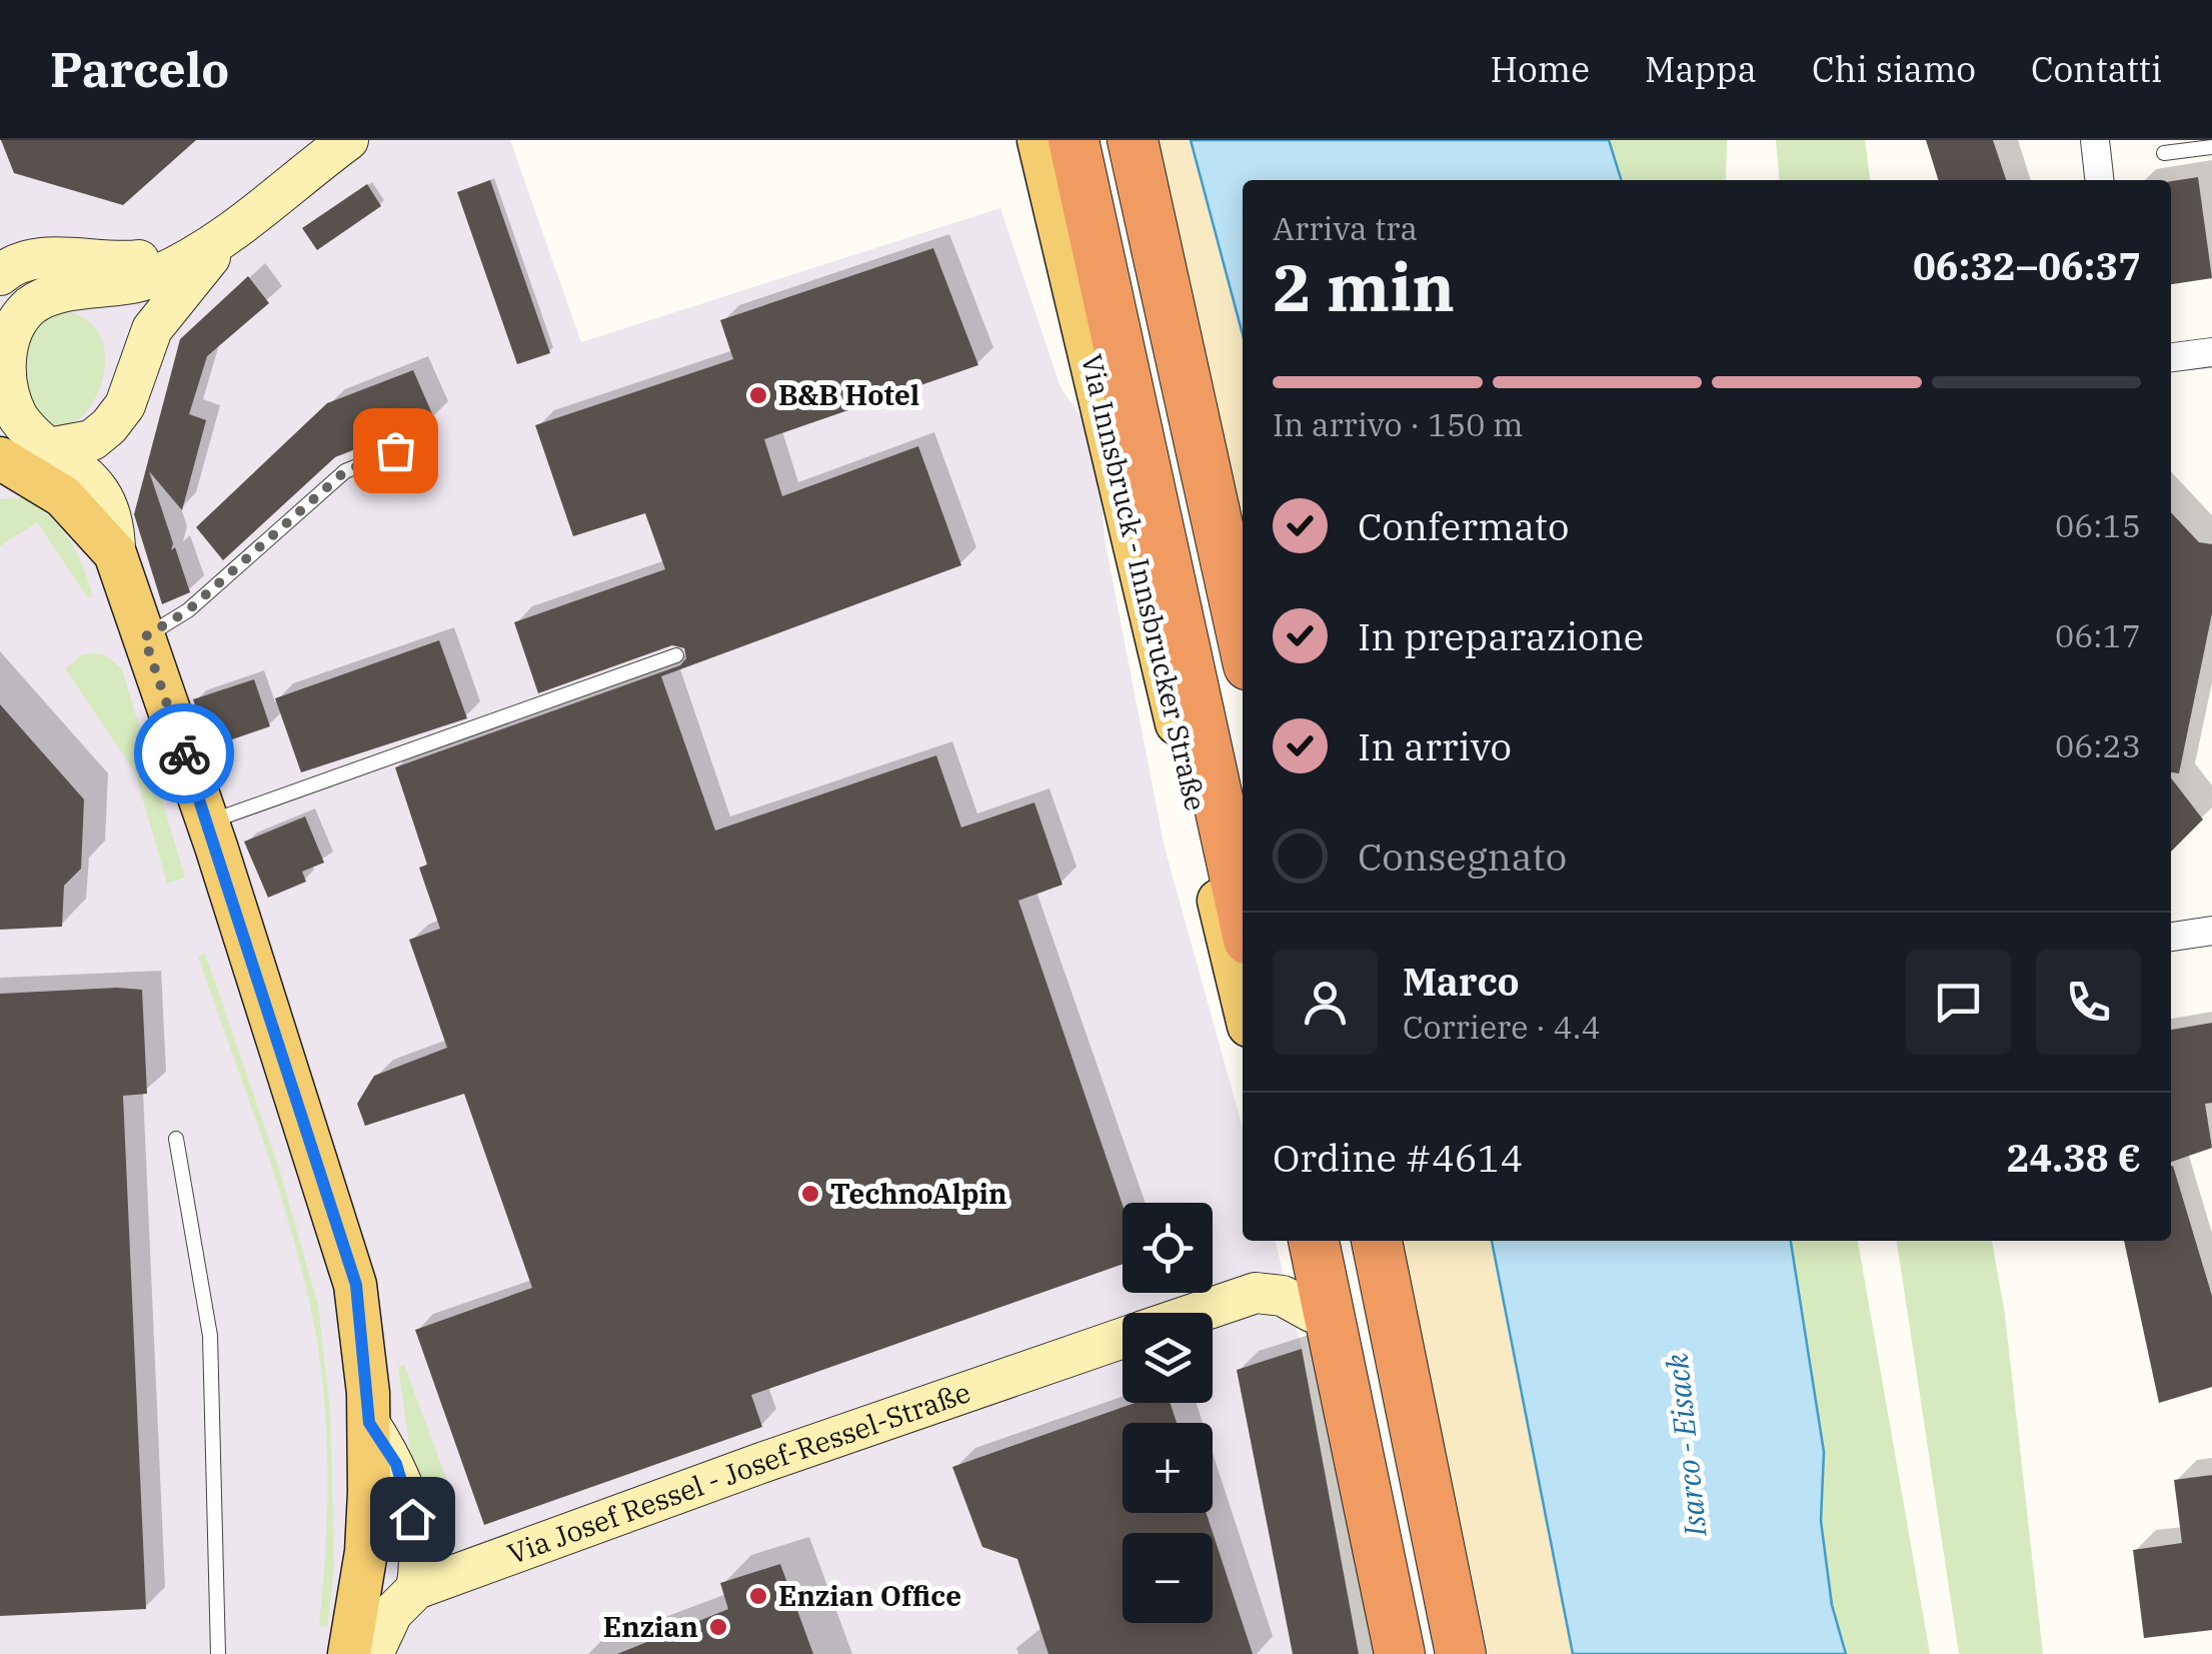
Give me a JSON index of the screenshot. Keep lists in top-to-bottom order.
{
  "streets": {
    "main road": ["Via Innsbruck - Innsbrucker Straße", "Via Josef Ressel - Josef-Ressel-Straße"]
  },
  "water": ["Isarco - Eisack"],
  "places": [
    "B&B Hotel",
    "TechnoAlpin",
    "Enzian Office",
    "Enzian"
  ],
  "page": {
    "header": "Parcelo",
    "nav": [
      "Home",
      "Mappa",
      "Chi siamo",
      "Contatti"
    ],
    "heading": ["2 min", "Arriva tra", "06:32–06:37"],
    "panel": [
      "Marco",
      "Corriere · 4.4",
      "Ordine #4614",
      "24.38 €"
    ],
    "bar": "In arrivo · 150 m",
    "list": [
      ["Confermato", "06:15"],
      ["In preparazione", "06:17"],
      ["In arrivo", "06:23"],
      "Consegnato"
    ],
    "map_buttons": ["+", "−"]
  }
}
